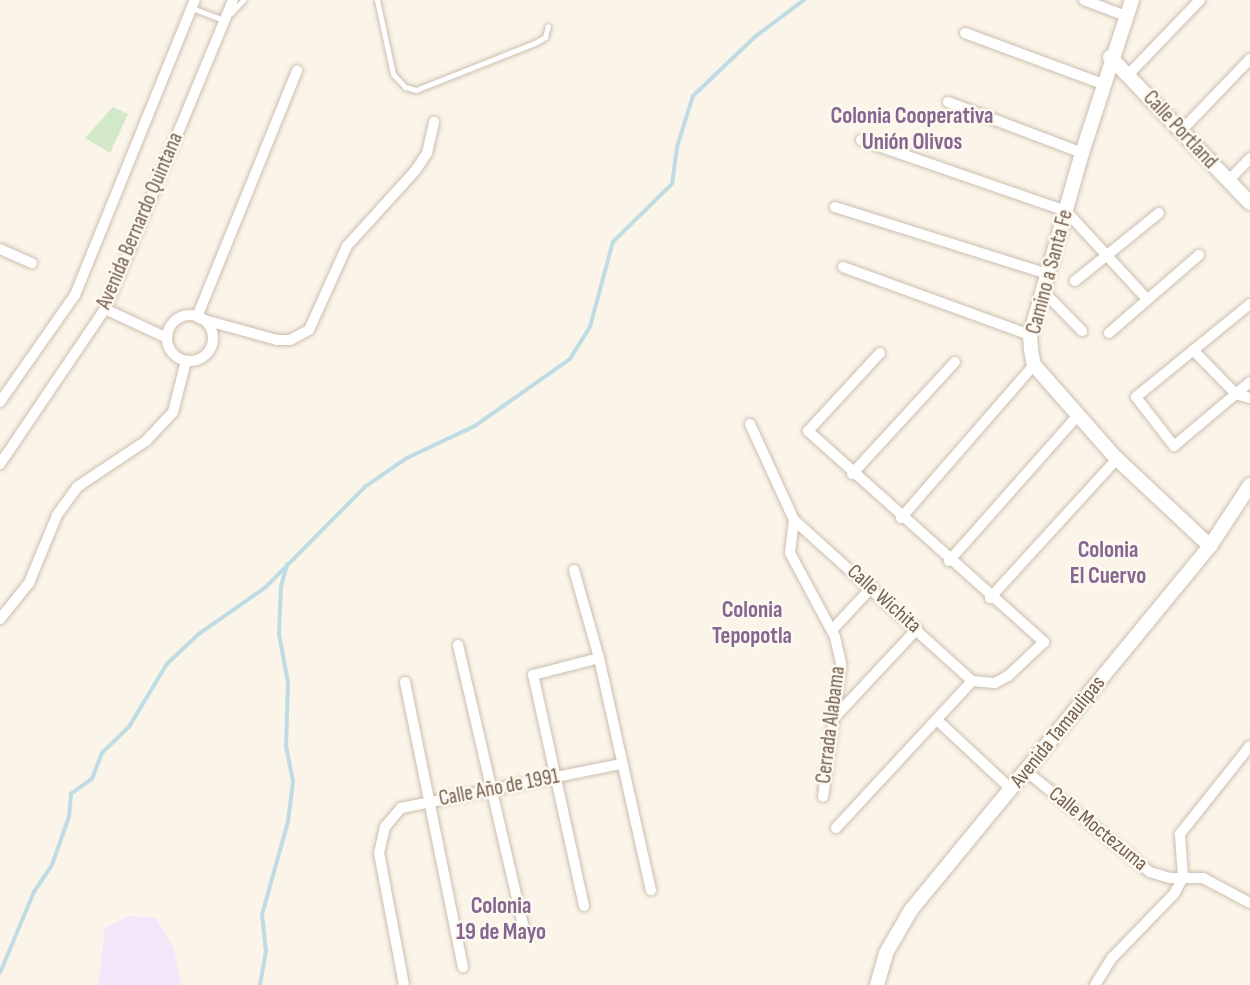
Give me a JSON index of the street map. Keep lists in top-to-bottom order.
{
  "streets": {
    "street": [
      "Calle Portland",
      "Avenida Bernardo Quintana",
      "Camino a Santa Fe",
      "Calle Wichita",
      "Cerrada Alabama",
      "Avenida Tamaulipas",
      "Calle Año de 1991",
      "Calle Moctezuma"
    ]
  },
  "crossings": [
    ["Calle Portland", "Camino a Santa Fe"],
    ["Camino a Santa Fe", "Avenida Tamaulipas"],
    ["Calle Wichita", "Cerrada Alabama"],
    ["Avenida Tamaulipas", "Calle Moctezuma"]
  ],
  "districts": [
    "Colonia Cooperativa Unión Olivos",
    "Colonia El Cuervo",
    "Colonia Tepopotla",
    "Colonia 19 de Mayo"
  ]
}
